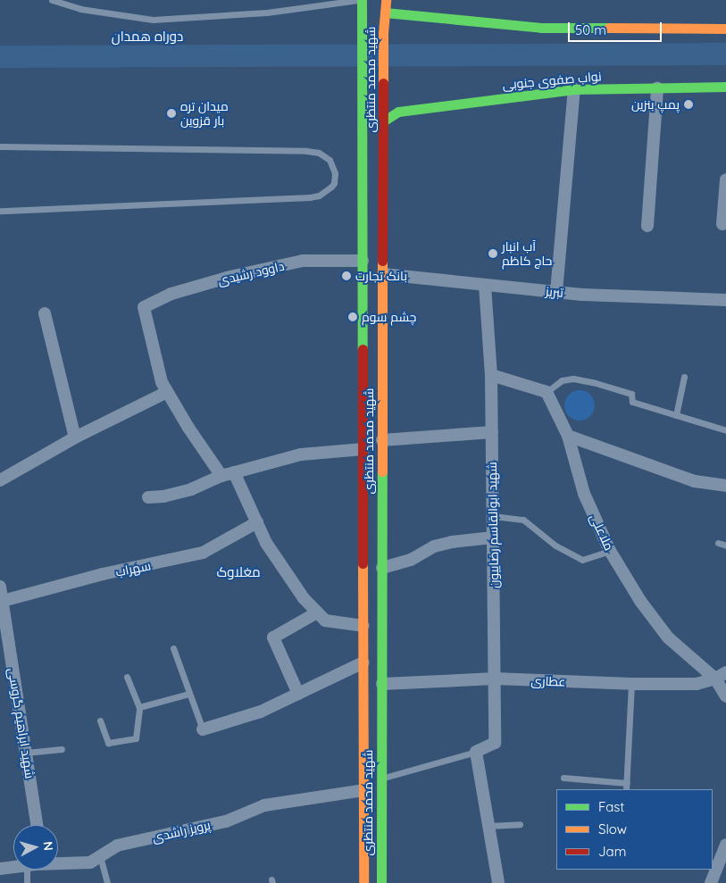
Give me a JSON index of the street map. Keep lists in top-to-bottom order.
{
  "streets": {
    "main road": ["شهید محمد منتظری", "نواب صفوی جنوبی"],
    "street": [
      "داوود رشیدی",
      "تبریز",
      "شهید ابوالقاسم رضاییون",
      "ملاعلی",
      "سهراب",
      "عطاری",
      "شهید ابراهیم گروسی",
      "پرویز راشدی"
    ]
  },
  "crossings": [
    ["شهید محمد منتظری", "نواب صفوی جنوبی"],
    ["شهید محمد منتظری", "داوود رشیدی"],
    ["شهید محمد منتظری", "تبریز"],
    ["شهید محمد منتظری", "عطاری"],
    ["شهید محمد منتظری", "پرویز راشدی"],
    ["تبریز", "شهید ابوالقاسم رضاییون"],
    ["شهید ابوالقاسم رضاییون", "عطاری"],
    ["ملاعلی", "عطاری"],
    ["سهراب", "شهید ابراهیم گروسی"]
  ],
  "districts": ["دوراه همدان", "مغلاوک"],
  "places": [
    "پمپ بنزین",
    "میدان تره بار قزوین",
    "آب انبار حاج کاظم",
    "بانک تجارت",
    "چشم سوم"
  ],
  "legend": ["Fast", "Slow", "Jam"],
  "scale_bar": "50 m",
  "north": "right"
}
